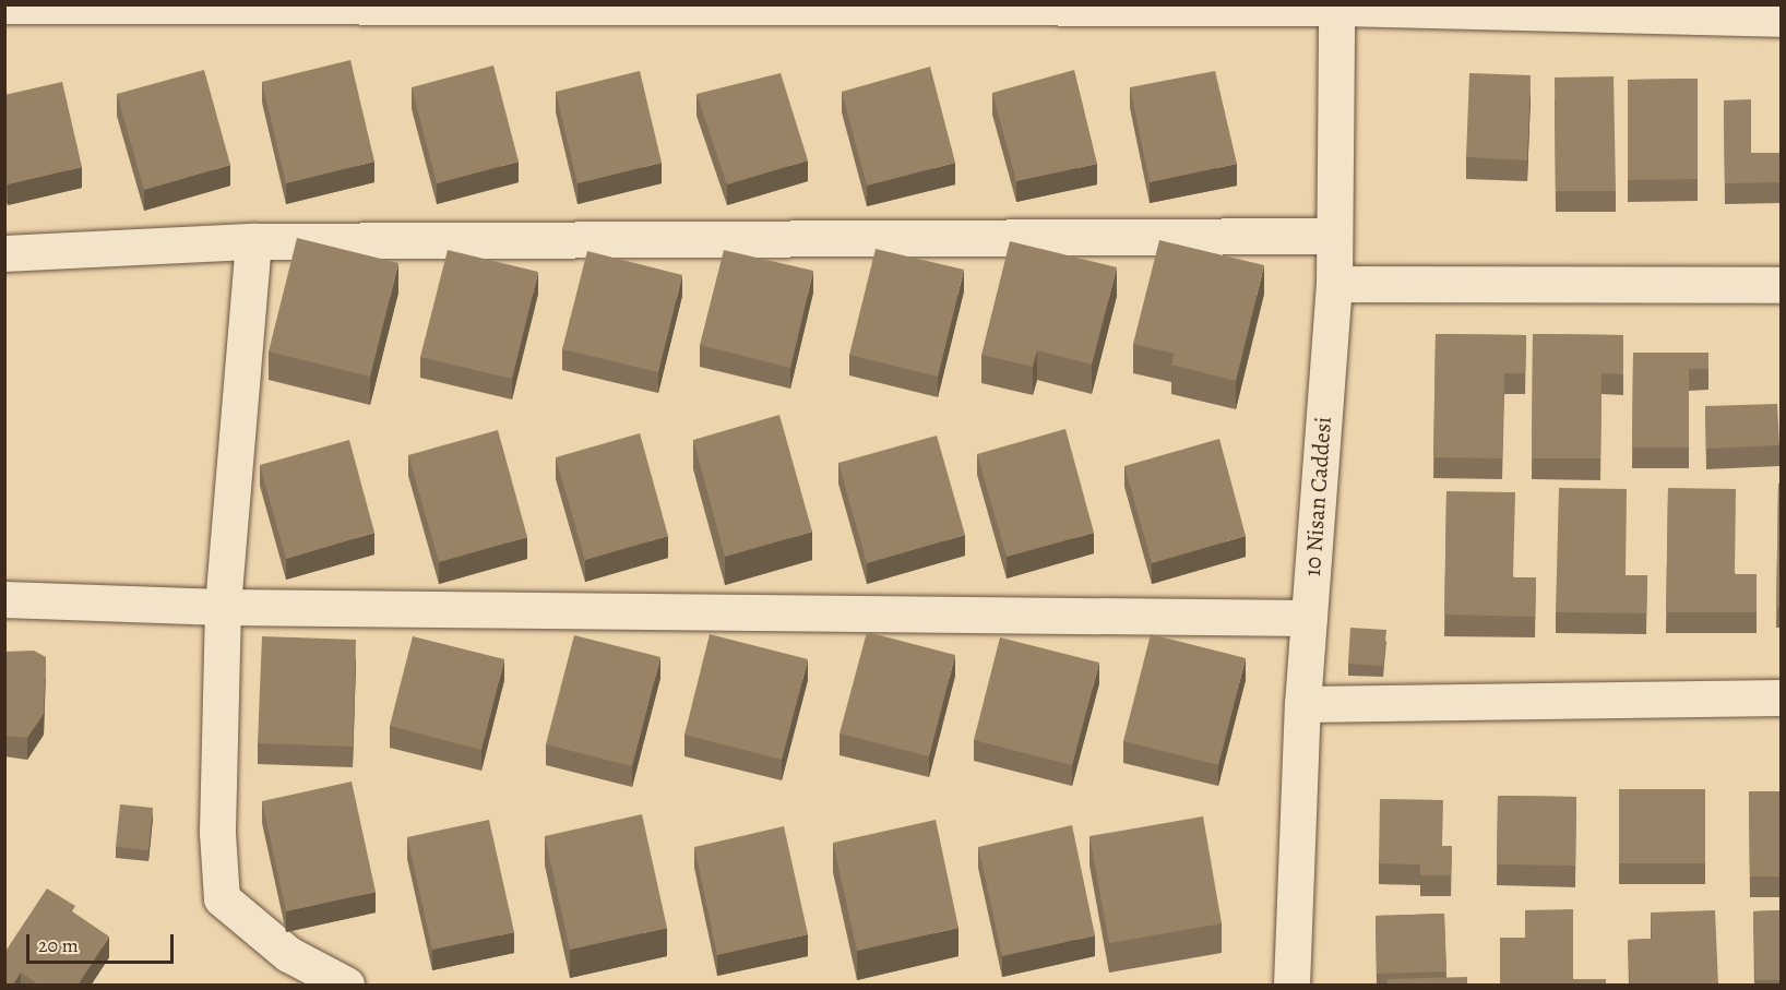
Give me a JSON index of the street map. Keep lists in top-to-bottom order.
{
  "streets": {
    "street": ["10 Nisan Caddesi"]
  },
  "scale_bar": "20 m"
}
